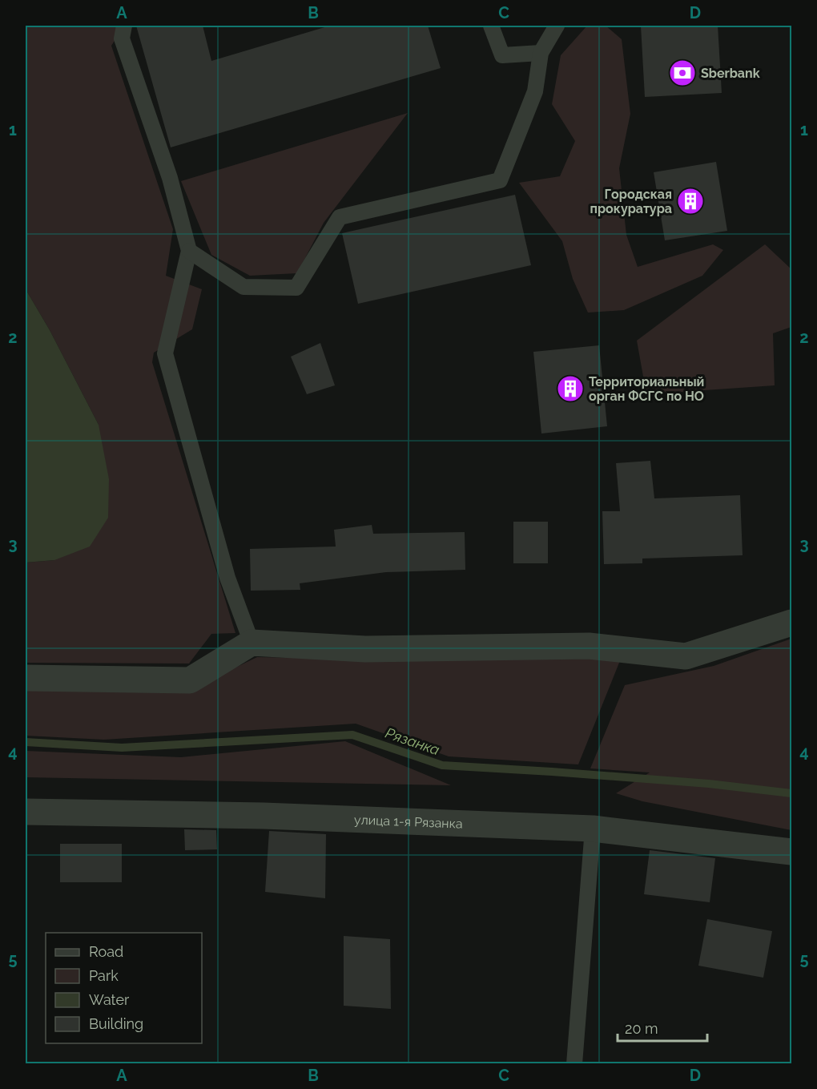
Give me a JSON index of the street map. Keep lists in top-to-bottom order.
{
  "streets": {
    "street": ["улица 1-я Рязанка"]
  },
  "water": ["Рязанка"],
  "places": {
    "bank": ["Sberbank"],
    "building": ["Городская прокуратура", "Территориальный орган ФСГС по НО"]
  },
  "legend": [
    "Road",
    "Park",
    "Water",
    "Building"
  ],
  "scale_bar": "20 m",
  "grid": {
    "columns": [
      "A",
      "B",
      "C",
      "D"
    ],
    "rows": [
      "1",
      "2",
      "3",
      "4",
      "5"
    ]
  }
}
